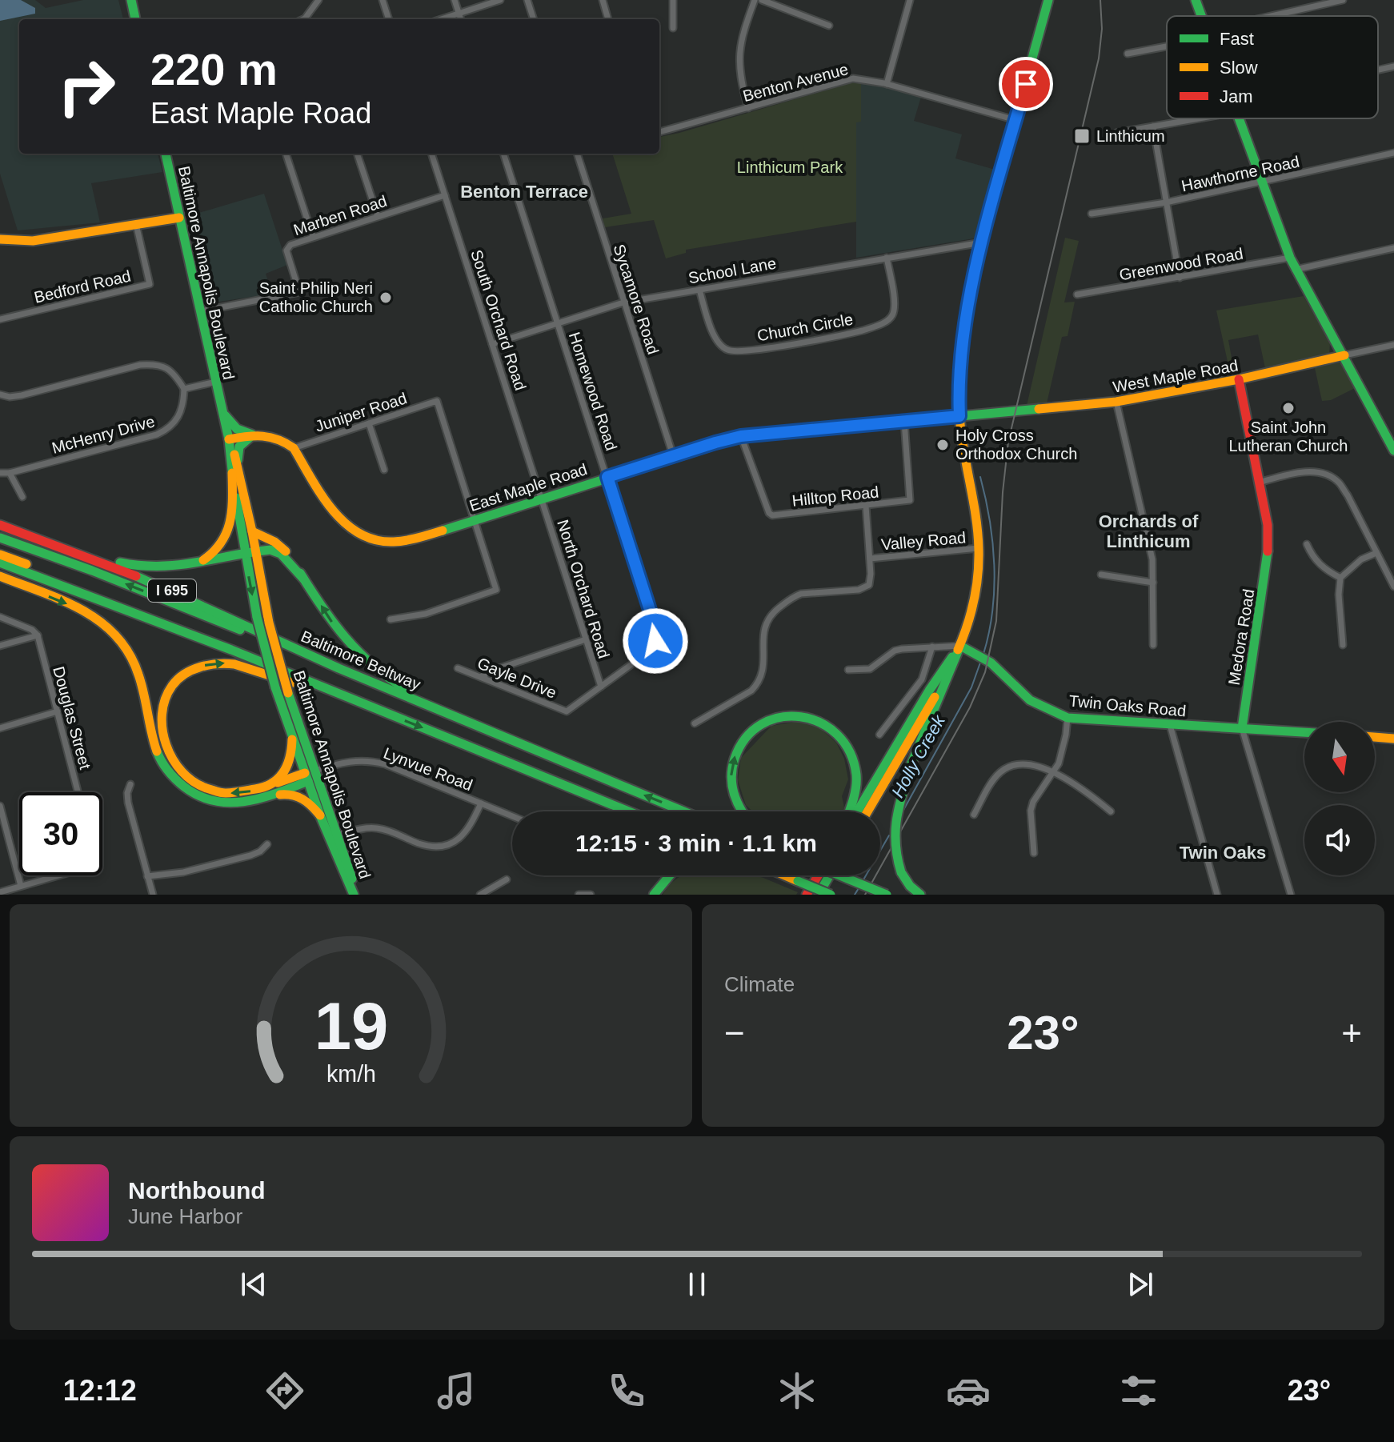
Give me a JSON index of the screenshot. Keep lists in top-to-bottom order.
{
  "streets": {
    "main road": [
      "Baltimore Annapolis Boulevard",
      "West Maple Road",
      "East Maple Road",
      "I 695",
      "Medora Road",
      "Baltimore Beltway",
      "Twin Oaks Road"
    ],
    "street": [
      "Benton Avenue",
      "Hawthorne Road",
      "Marben Road",
      "Greenwood Road",
      "School Lane",
      "Bedford Road",
      "Sycamore Road",
      "South Orchard Road",
      "Church Circle",
      "Homewood Road",
      "Juniper Road",
      "McHenry Drive",
      "Hilltop Road",
      "Valley Road",
      "North Orchard Road",
      "Gayle Drive",
      "Douglas Street",
      "Lynvue Road"
    ]
  },
  "crossings": [
    ["Marben Road", "Baltimore Annapolis Boulevard"],
    ["Marben Road", "South Orchard Road"],
    ["School Lane", "Sycamore Road"],
    ["School Lane", "South Orchard Road"],
    ["School Lane", "Church Circle"],
    ["School Lane", "Homewood Road"],
    ["Baltimore Annapolis Boulevard", "Lynvue Road"],
    ["Sycamore Road", "East Maple Road"],
    ["South Orchard Road", "East Maple Road"],
    ["South Orchard Road", "North Orchard Road"],
    ["West Maple Road", "East Maple Road"],
    ["West Maple Road", "Medora Road"],
    ["Homewood Road", "East Maple Road"],
    ["Homewood Road", "Gayle Drive"],
    ["Juniper Road", "East Maple Road"],
    ["East Maple Road", "Hilltop Road"],
    ["East Maple Road", "North Orchard Road"],
    ["North Orchard Road", "Gayle Drive"],
    ["Medora Road", "Twin Oaks Road"]
  ],
  "districts": ["Benton Terrace", "Orchards of Linthicum", "Twin Oaks"],
  "water": ["Holly Creek"],
  "parks": ["Linthicum Park"],
  "places": {
    "transit": ["Linthicum"],
    "other": ["Saint Philip Neri Catholic Church", "Saint John Lutheran Church", "Holy Cross Orthodox Church"]
  },
  "legend": ["Fast", "Slow", "Jam"],
  "north": "bottom",
  "page": {
    "turn": ["220 m", "East Maple Road"],
    "limit": "30",
    "trip": "12:15 · 3 min · 1.1 km",
    "tile": "Climate",
    "heat": ["−", "23°", "+"],
    "song": ["Northbound", "June Harbor"],
    "tabs": ["12:12", "23°"],
    "gauge": ["19", "km/h"]
  }
}
